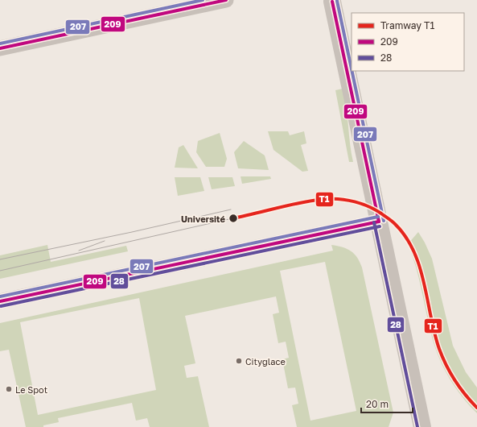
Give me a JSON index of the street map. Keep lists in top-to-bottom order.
{
  "places": ["Université", "Cityglace", "Le Spot"],
  "lines": [
    "transit line 209",
    "transit line 207",
    "tram line T1",
    "transit line 28"
  ],
  "legend": ["Tramway T1", "209", "28"],
  "scale_bar": "20 m"
}
